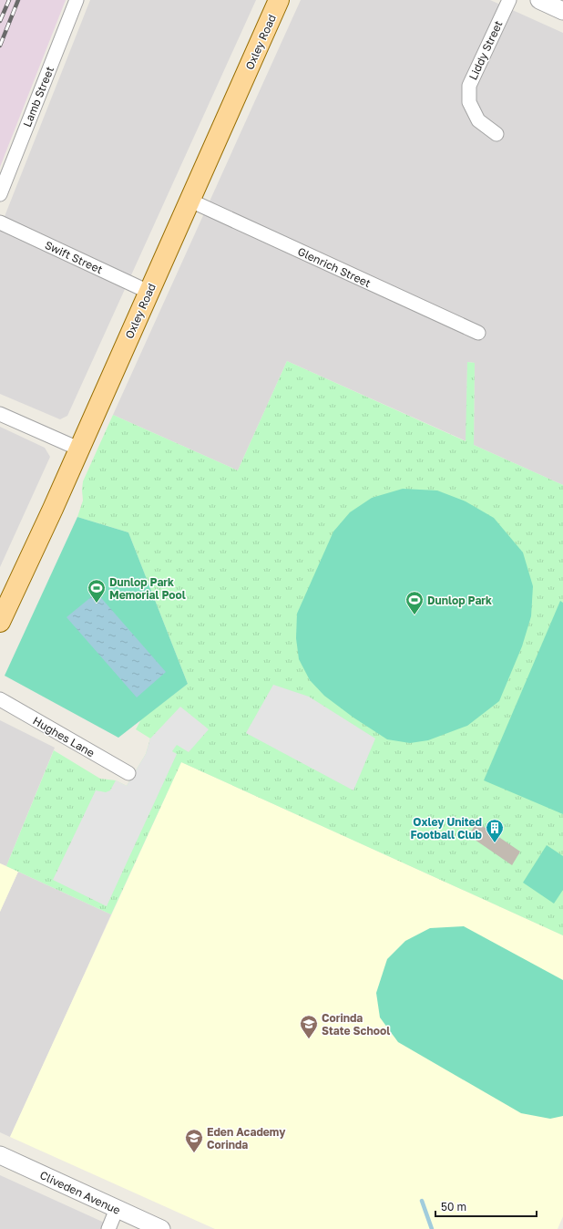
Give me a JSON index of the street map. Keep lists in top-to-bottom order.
{
  "streets": {
    "main road": ["Oxley Road"],
    "street": [
      "Liddy Street",
      "Lamb Street",
      "Swift Street",
      "Glenrich Street",
      "Hughes Lane",
      "Cliveden Avenue"
    ]
  },
  "crossings": [
    ["Oxley Road", "Swift Street"],
    ["Oxley Road", "Glenrich Street"]
  ],
  "places": {
    "sports": ["Dunlop Park Memorial Pool", "Dunlop Park"],
    "building": ["Oxley United Football Club"],
    "school or university": ["Corinda State School", "Eden Academy Corinda"]
  },
  "scale_bar": "50 m"
}
